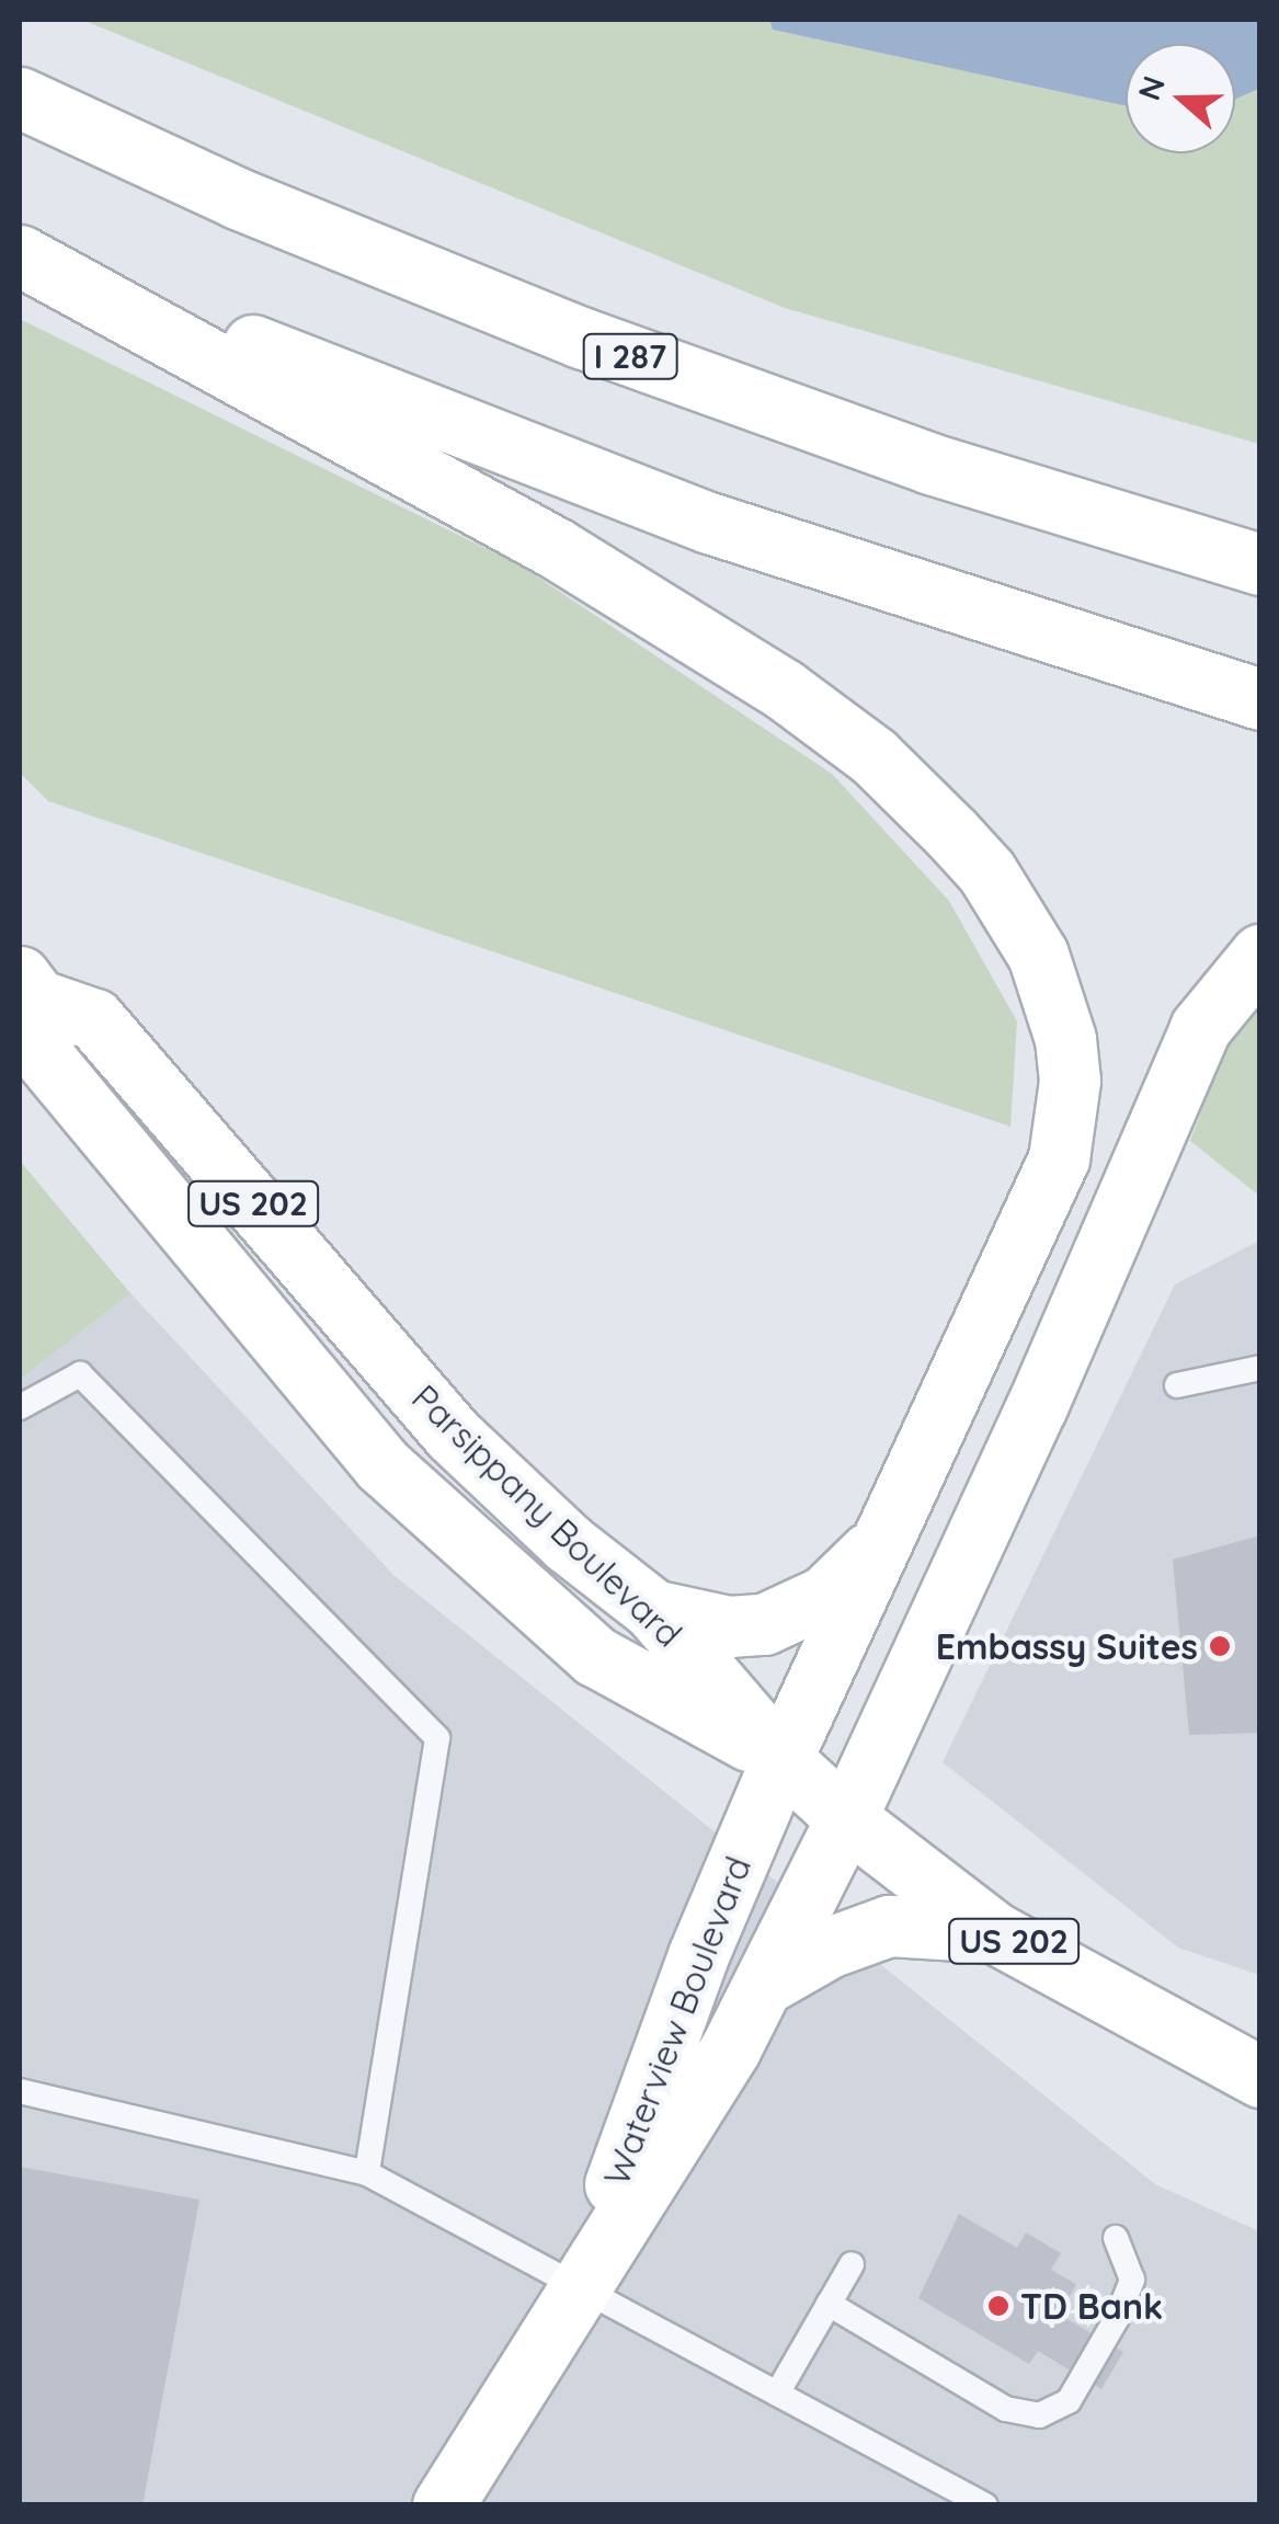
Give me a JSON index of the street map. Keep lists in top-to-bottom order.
{
  "streets": {
    "main road": [
      "I 287",
      "US 202",
      "Parsippany Boulevard",
      "Waterview Boulevard"
    ]
  },
  "crossings": [
    ["Parsippany Boulevard", "Waterview Boulevard"]
  ],
  "places": ["Embassy Suites", "TD Bank"],
  "north": "left"
}
